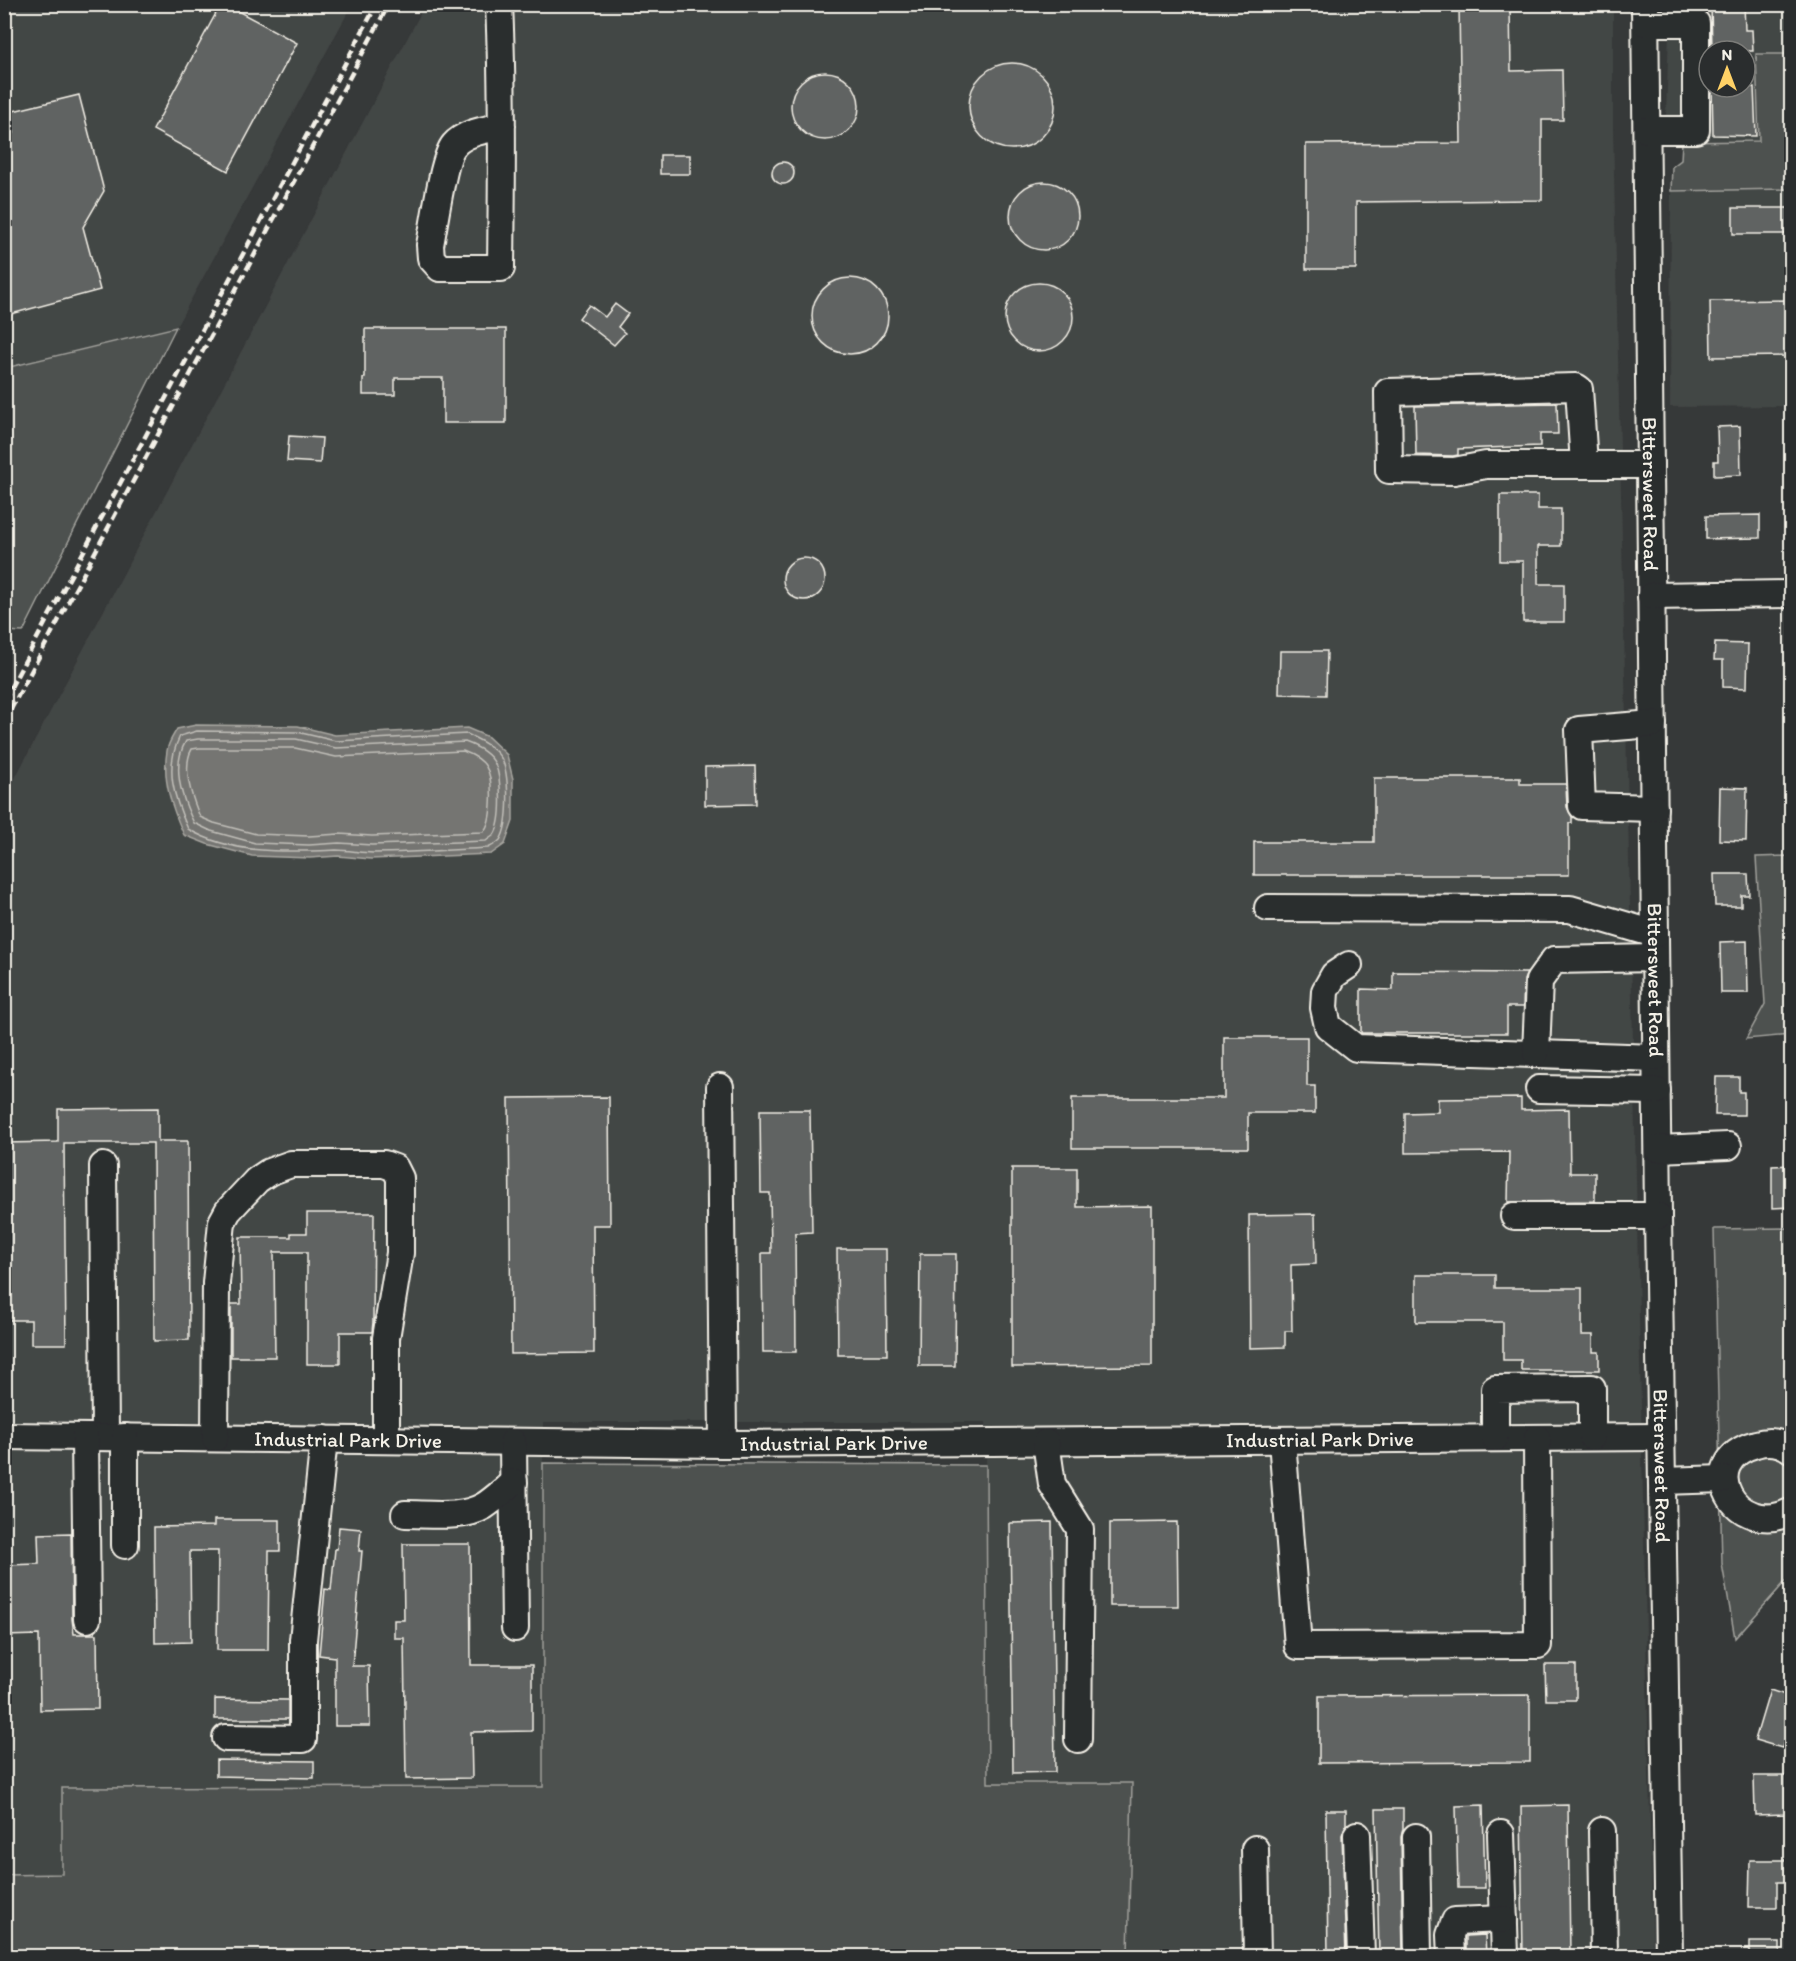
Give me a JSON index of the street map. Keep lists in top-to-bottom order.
{
  "streets": {
    "street": ["Bittersweet Road", "Industrial Park Drive"]
  },
  "crossings": [
    ["Bittersweet Road", "Industrial Park Drive"]
  ],
  "north": "top"
}
